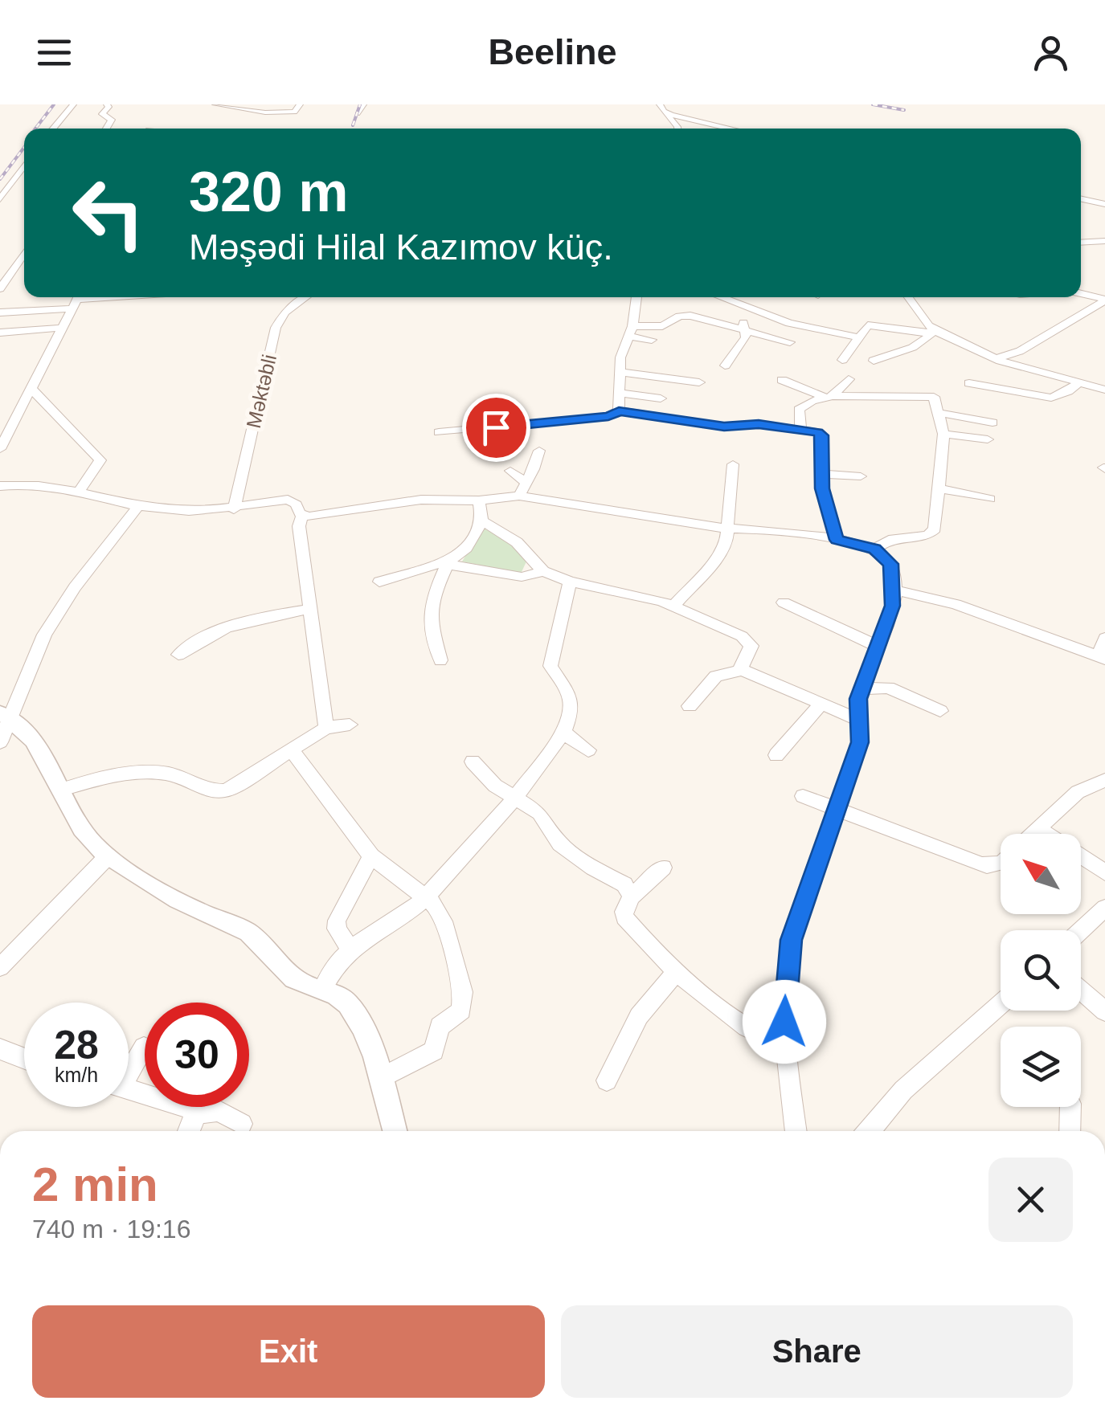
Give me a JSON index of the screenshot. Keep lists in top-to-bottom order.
{
  "streets": {
    "street": ["Məktəbli"]
  },
  "north": "top left",
  "page": {
    "header": "Beeline",
    "turn": ["320 m", "Məşədi Hilal Kazımov küç."],
    "speed": "28 km/h",
    "limit": "30",
    "heading": ["2 min", "740 m · 19:16"],
    "buttons": ["Exit", "Share"]
  }
}
